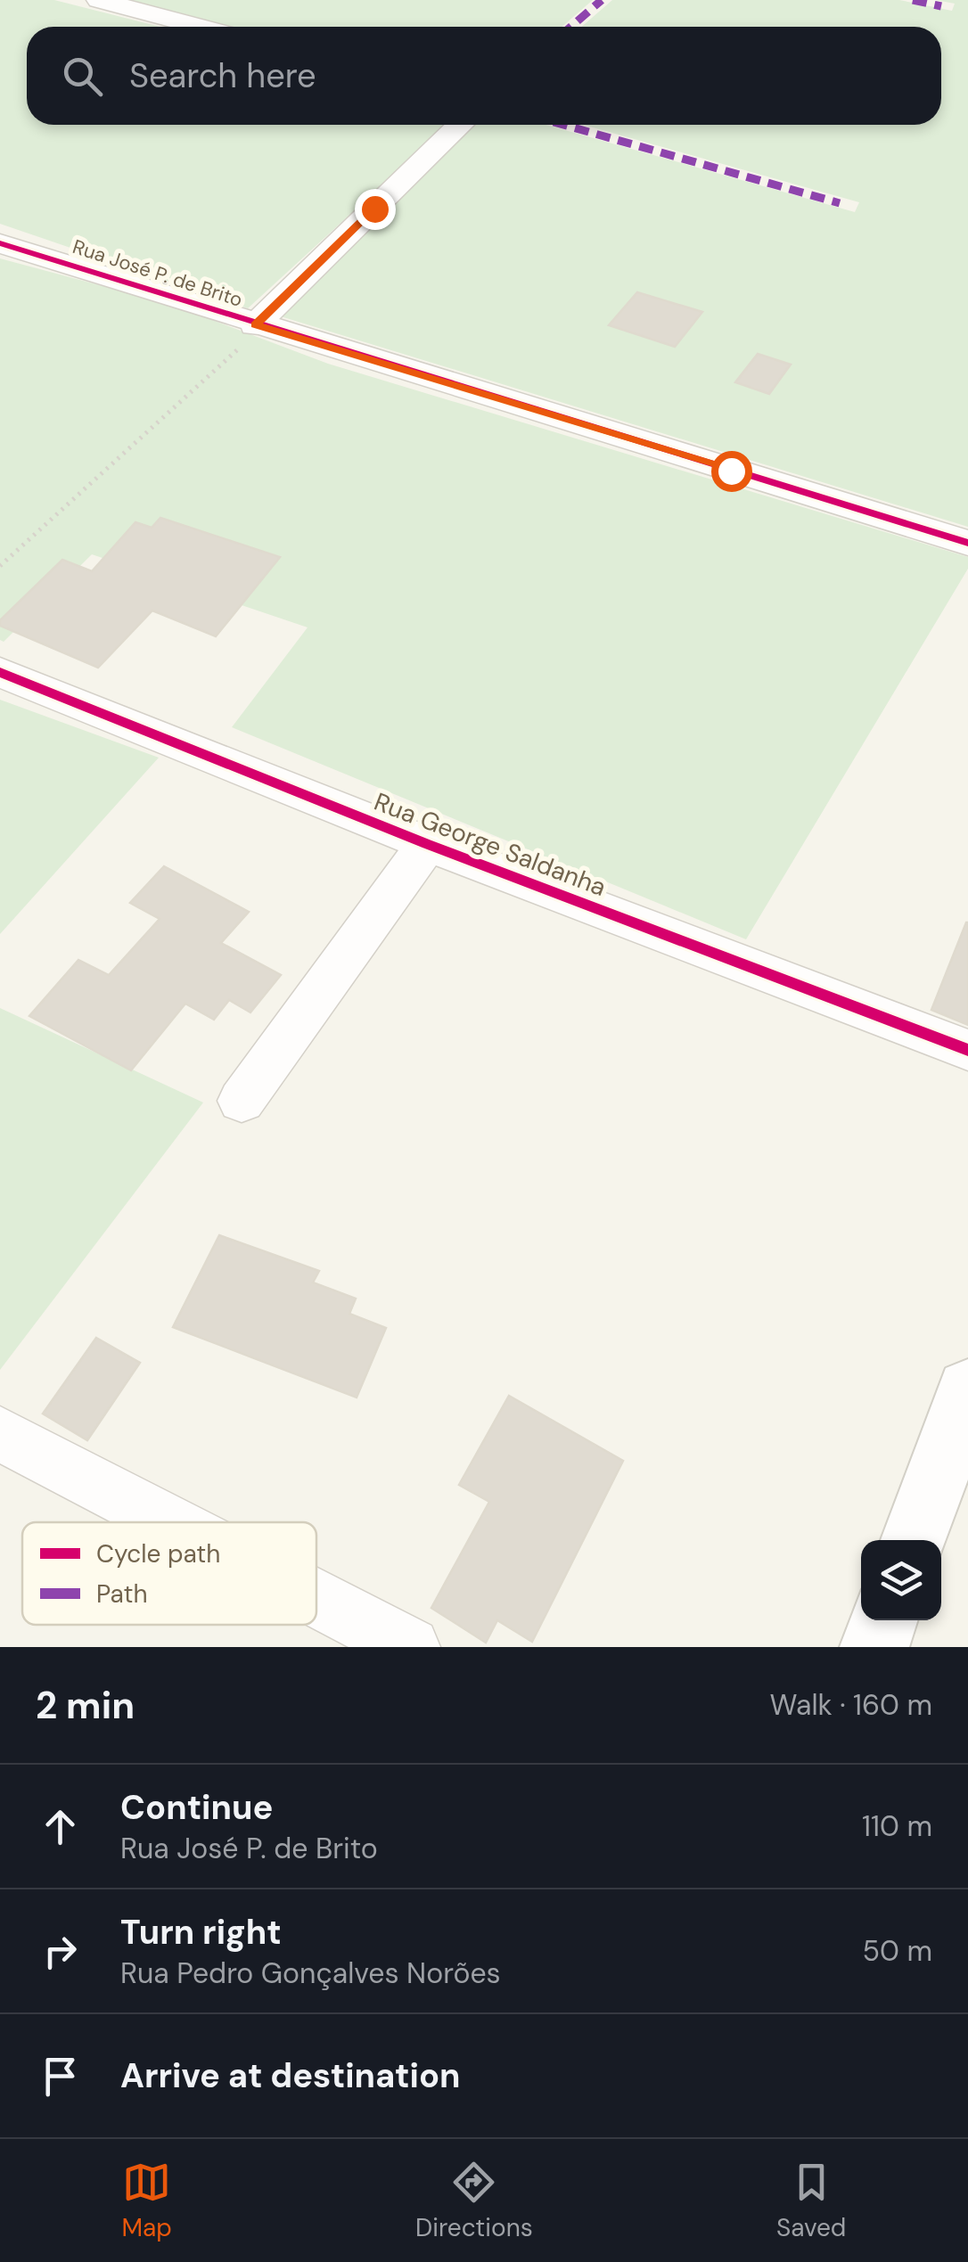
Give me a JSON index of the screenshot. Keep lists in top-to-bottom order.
{
  "streets": {
    "street": ["Rua José P. de Brito", "Rua George Saldanha"]
  },
  "legend": ["Cycle path", "Path"],
  "page": {
    "search": "Search here",
    "heading": ["2 min", "Walk · 160 m"],
    "list": [
      ["Continue", "Rua José P. de Brito", "110 m"],
      ["Turn right", "Rua Pedro Gonçalves Norões", "50 m"],
      "Arrive at destination"
    ],
    "nav": ["Map", "Directions", "Saved"]
  }
}
